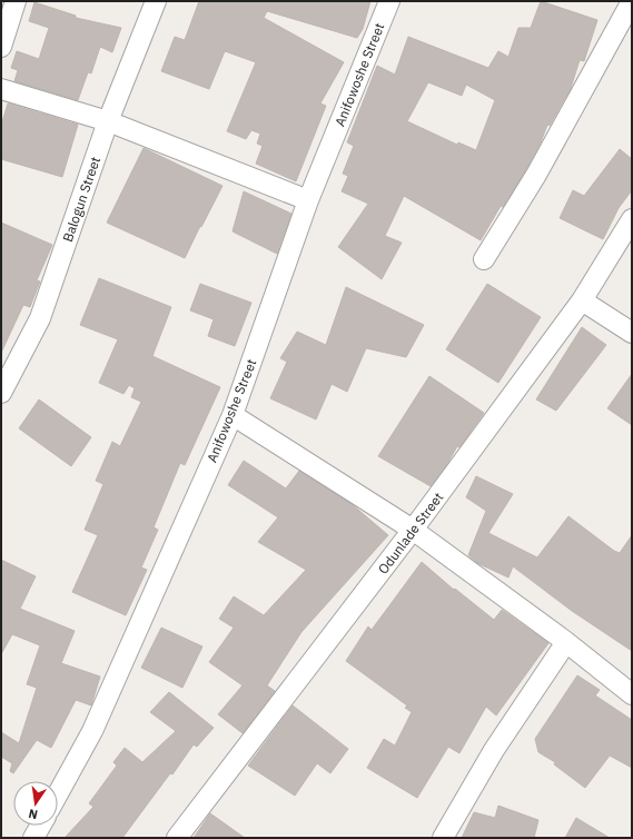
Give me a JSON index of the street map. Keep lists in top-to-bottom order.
{
  "streets": {
    "street": ["Anifowoshe Street", "Balogun Street", "Odunlade Street"]
  },
  "north": "bottom"
}
